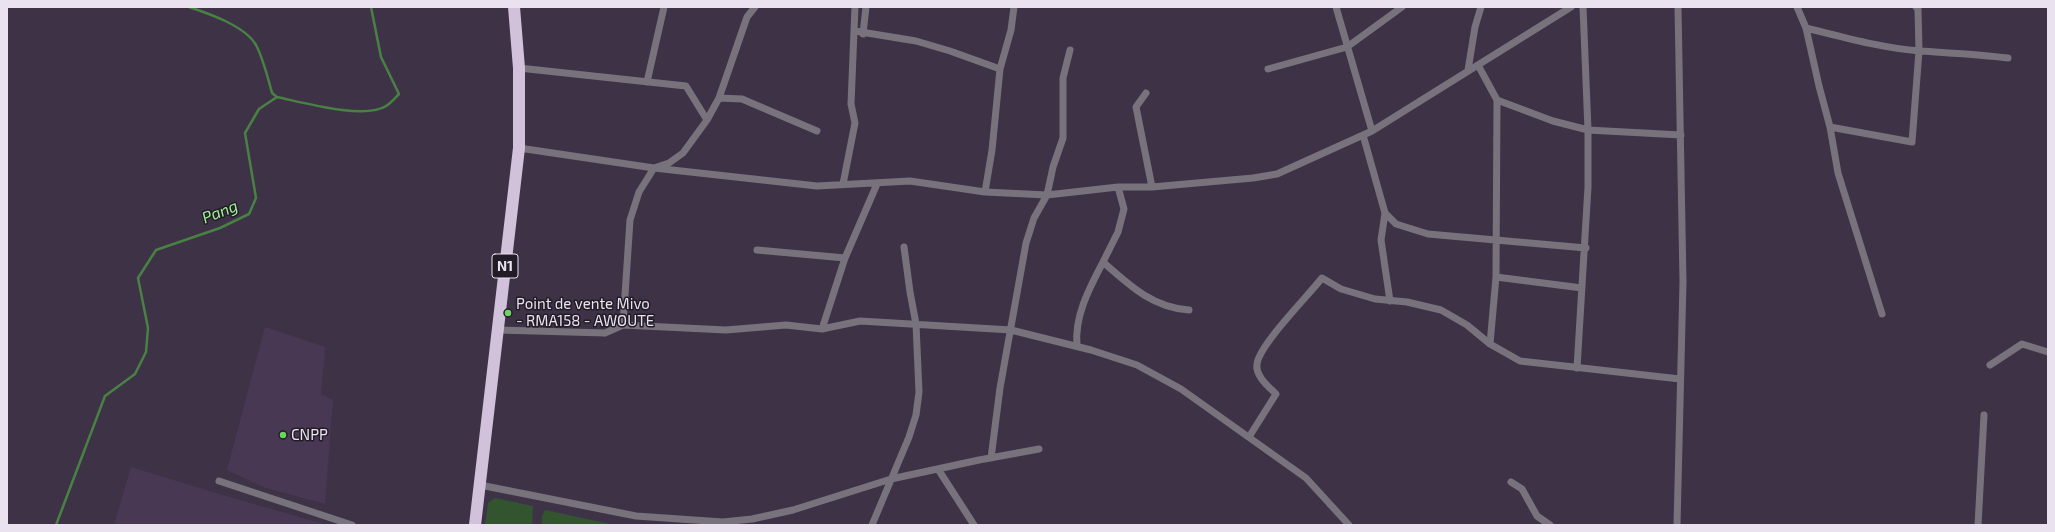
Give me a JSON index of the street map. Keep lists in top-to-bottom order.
{
  "streets": {
    "highway": ["N1"]
  },
  "water": ["Pang"],
  "places": ["Point de vente Mivo - RMA158 - AWOUTE", "CNPP"]
}
